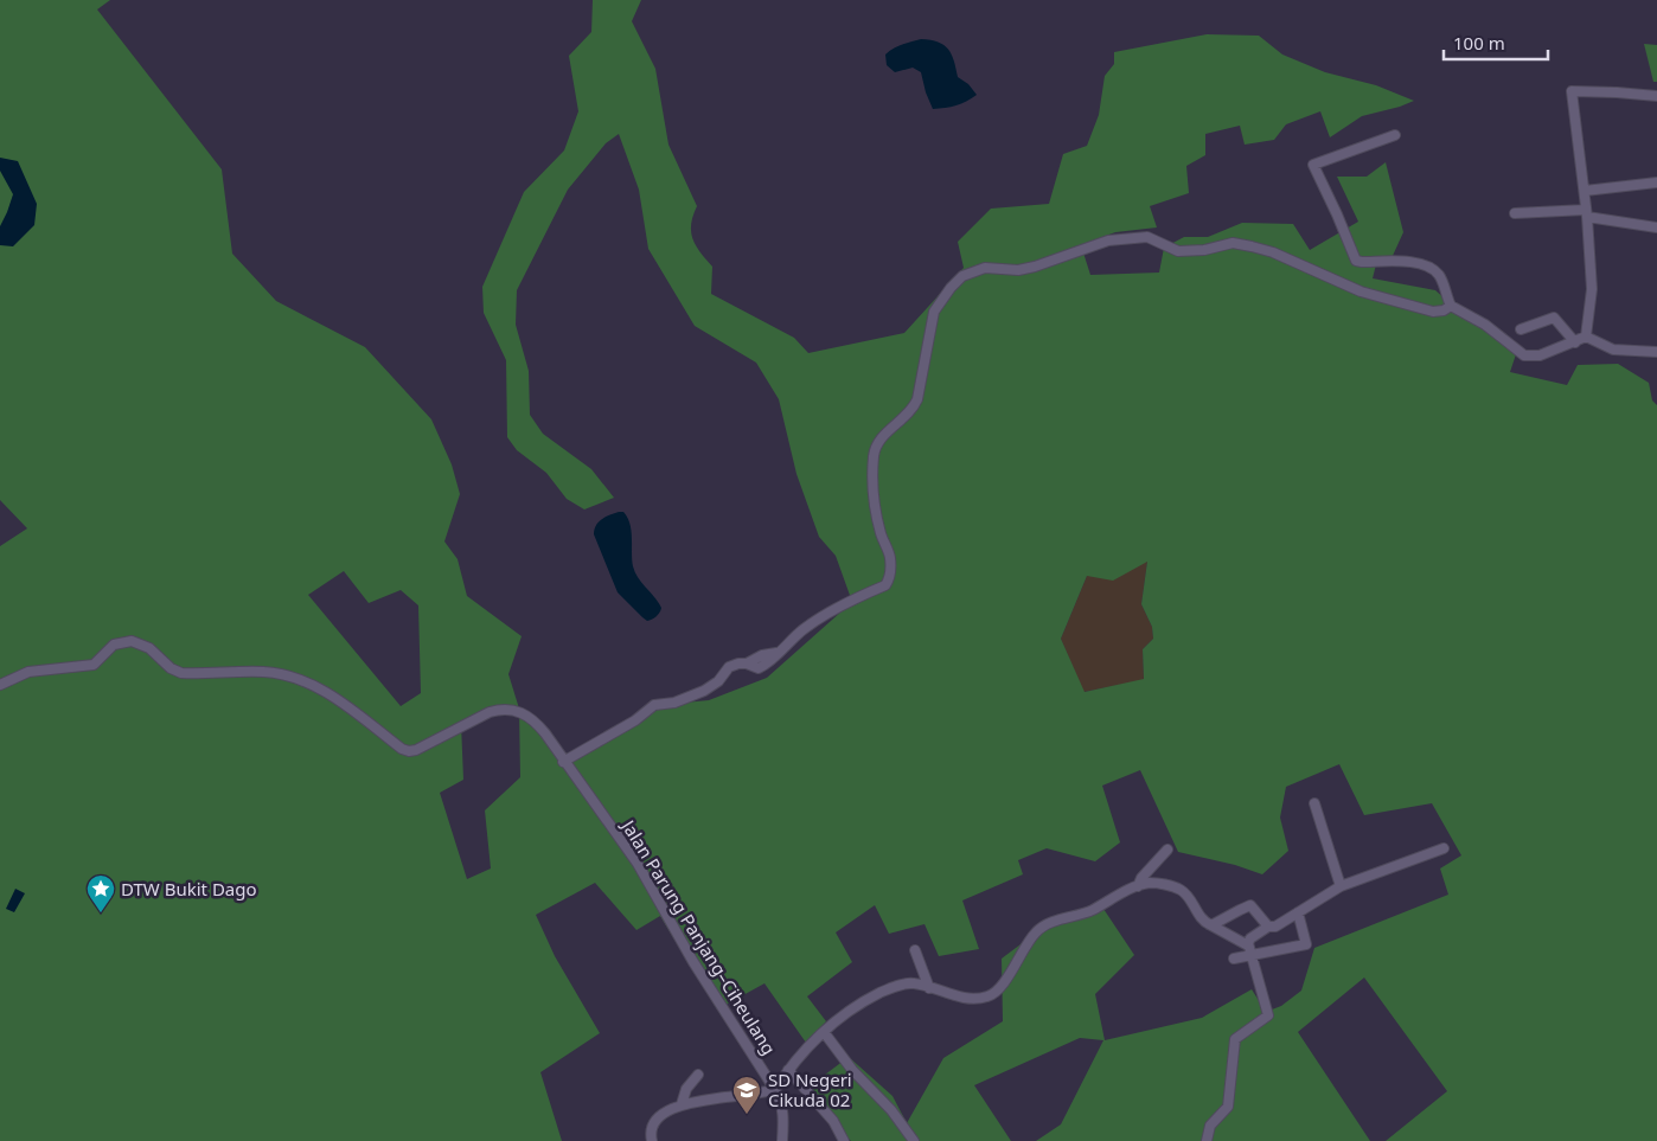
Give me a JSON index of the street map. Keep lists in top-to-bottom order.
{
  "streets": {
    "street": ["Jalan Parung Panjang–Ciheulang"]
  },
  "places": {
    "place": ["DTW Bukit Dago"],
    "school or university": ["SD Negeri Cikuda 02"]
  },
  "scale_bar": "100 m"
}
